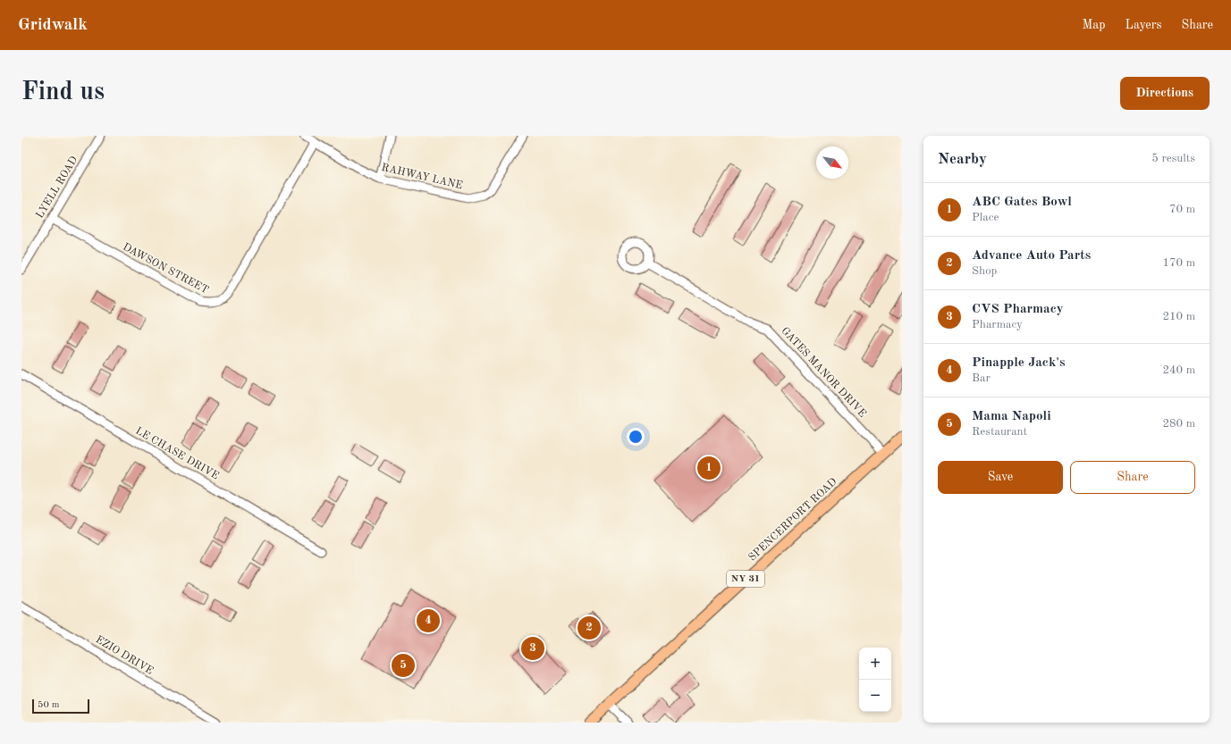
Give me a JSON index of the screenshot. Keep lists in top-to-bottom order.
{
  "streets": {
    "main road": ["SPENCERPORT ROAD", "NY 31"],
    "street": [
      "RAHWAY LANE",
      "LYELL ROAD",
      "DAWSON STREET",
      "GATES MANOR DRIVE",
      "LE CHASE DRIVE",
      "EZIO DRIVE"
    ]
  },
  "crossings": [
    ["RAHWAY LANE", "DAWSON STREET"],
    ["LYELL ROAD", "DAWSON STREET"],
    ["GATES MANOR DRIVE", "SPENCERPORT ROAD"]
  ],
  "scale_bar": "50 m",
  "north": "bottom right",
  "page": {
    "header": "Gridwalk",
    "nav": ["Map", "Layers", "Share"],
    "buttons": [
      "Directions",
      ["Save", "Share"]
    ],
    "title": "Find us",
    "heading": ["Nearby", "5 results"],
    "list": [
      {
        "mark": "1",
        "name": "ABC Gates Bowl",
        "note": "Place",
        "value": "70 m"
      },
      {
        "mark": "2",
        "name": "Advance Auto Parts",
        "note": "Shop",
        "value": "170 m"
      },
      {
        "mark": "3",
        "name": "CVS Pharmacy",
        "note": "Pharmacy",
        "value": "210 m"
      },
      {
        "mark": "4",
        "name": "Pinapple Jack's",
        "note": "Bar",
        "value": "240 m"
      },
      {
        "mark": "5",
        "name": "Mama Napoli",
        "note": "Restaurant",
        "value": "280 m"
      }
    ],
    "pins": [
      "1",
      "4",
      "2",
      "3",
      "5"
    ],
    "map_buttons": ["+", "−"],
    "scale": "50 m"
  }
}
